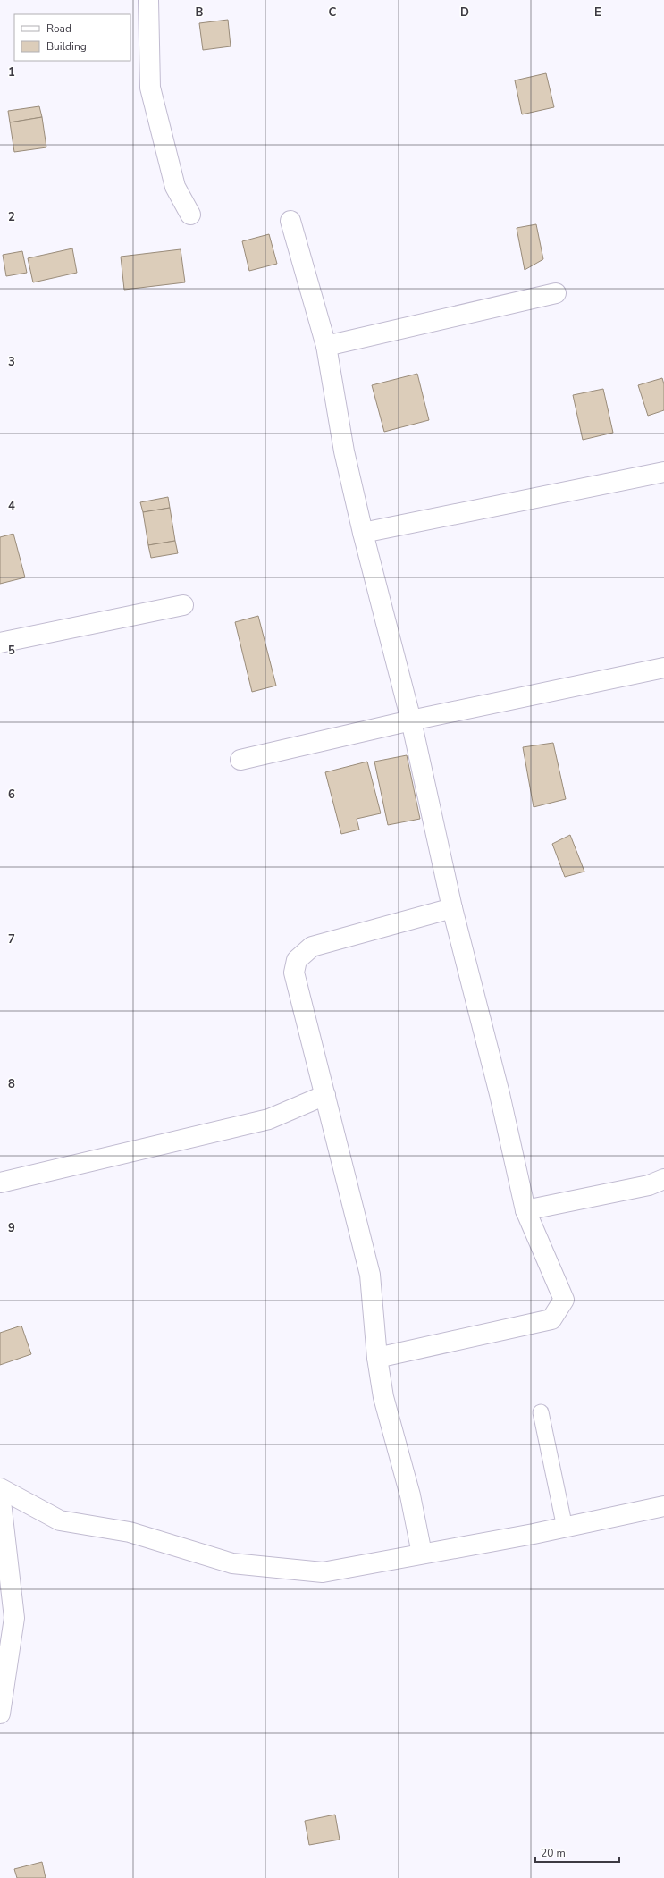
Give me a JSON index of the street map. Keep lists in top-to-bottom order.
{
  "legend": ["Road", "Building"],
  "scale_bar": "20 m",
  "grid": {
    "columns": [
      "B",
      "C",
      "D",
      "E"
    ],
    "rows": [
      "1",
      "2",
      "3",
      "4",
      "5",
      "6",
      "7",
      "8",
      "9"
    ]
  }
}
